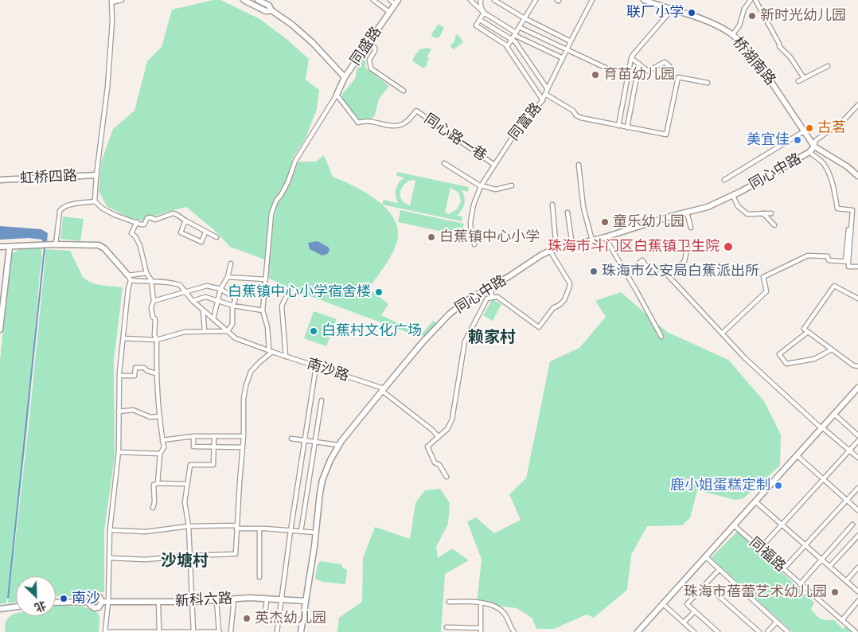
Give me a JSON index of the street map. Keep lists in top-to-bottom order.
{
  "streets": {
    "street": [
      "同盛路",
      "桥湖南路",
      "同富路",
      "同心路一巷",
      "同心中路",
      "虹桥四路",
      "南沙路",
      "同福路",
      "新科六路"
    ]
  },
  "crossings": [
    ["同盛路", "同心路一巷"],
    ["桥湖南路", "同心中路"],
    ["同富路", "同心路一巷"],
    ["同心中路", "南沙路"],
    ["同心中路", "新科六路"]
  ],
  "districts": ["赖家村", "沙塘村"],
  "places": [
    "联厂小学",
    "新时光幼儿园",
    "育苗幼儿园",
    "古茗",
    "美宜佳",
    "童乐幼儿园",
    "白蕉镇中心小学",
    "珠海市斗门区白蕉镇卫生院",
    "珠海市公安局白蕉派出所",
    "白蕉镇中心小学宿舍楼",
    "白蕉村文化广场",
    "鹿小姐蛋糕定制",
    "珠海市蓓蕾艺术幼儿园",
    "南沙",
    "英杰幼儿园"
  ],
  "north": "bottom right"
}
